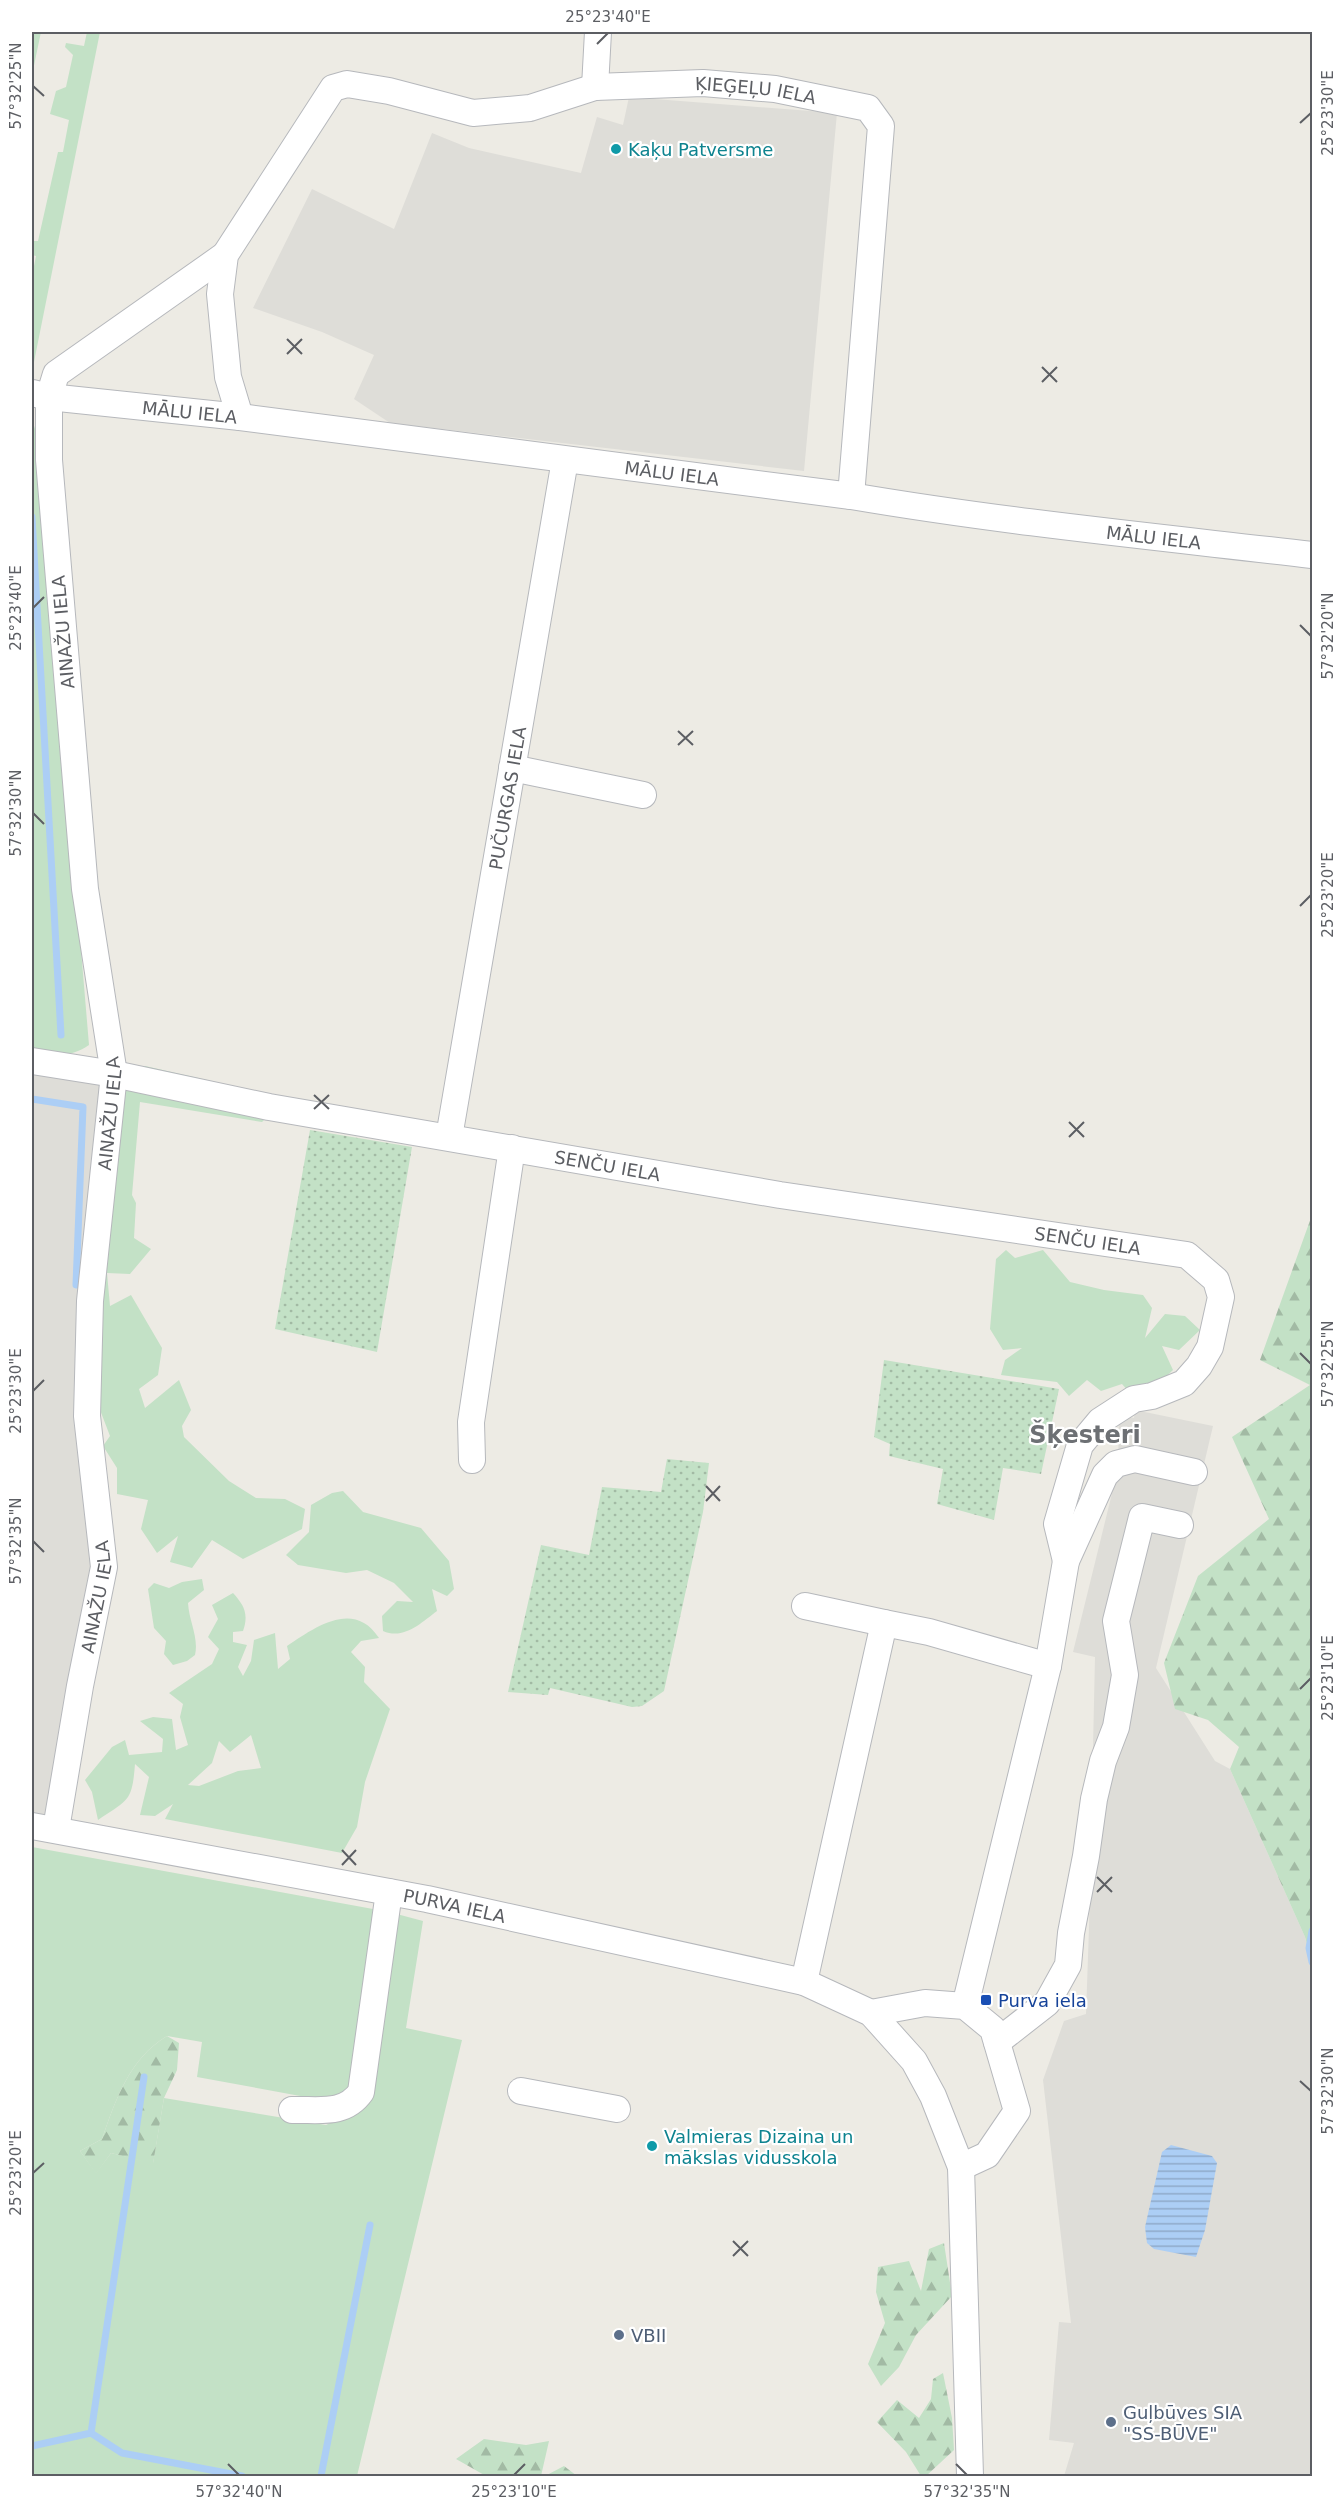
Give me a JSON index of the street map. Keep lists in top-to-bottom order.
{
  "streets": {
    "street": [
      "ĶIEĢEĻU IELA",
      "MĀLU IELA",
      "AINAŽU IELA",
      "PUČURGAS IELA",
      "SENČU IELA",
      "PURVA IELA"
    ]
  },
  "crossings": [
    ["ĶIEĢEĻU IELA", "MĀLU IELA"],
    ["MĀLU IELA", "AINAŽU IELA"],
    ["MĀLU IELA", "PUČURGAS IELA"],
    ["AINAŽU IELA", "SENČU IELA"],
    ["AINAŽU IELA", "PURVA IELA"],
    ["PUČURGAS IELA", "SENČU IELA"]
  ],
  "districts": ["Šķesteri"],
  "places": {
    "other": [
      "Kaķu Patversme",
      "Valmieras Dizaina un mākslas vidusskola",
      "VBII",
      "Guļbūves SIA \"SS-BŪVE\""
    ],
    "transit": ["Purva iela"]
  },
  "coordinates": [
    "25°23'40\"E",
    "57°32'25\"N",
    "25°23'30\"E",
    "57°32'20\"N",
    "57°32'30\"N",
    "25°23'20\"E",
    "57°32'35\"N",
    "25°23'10\"E",
    "57°32'40\"N"
  ]
}
